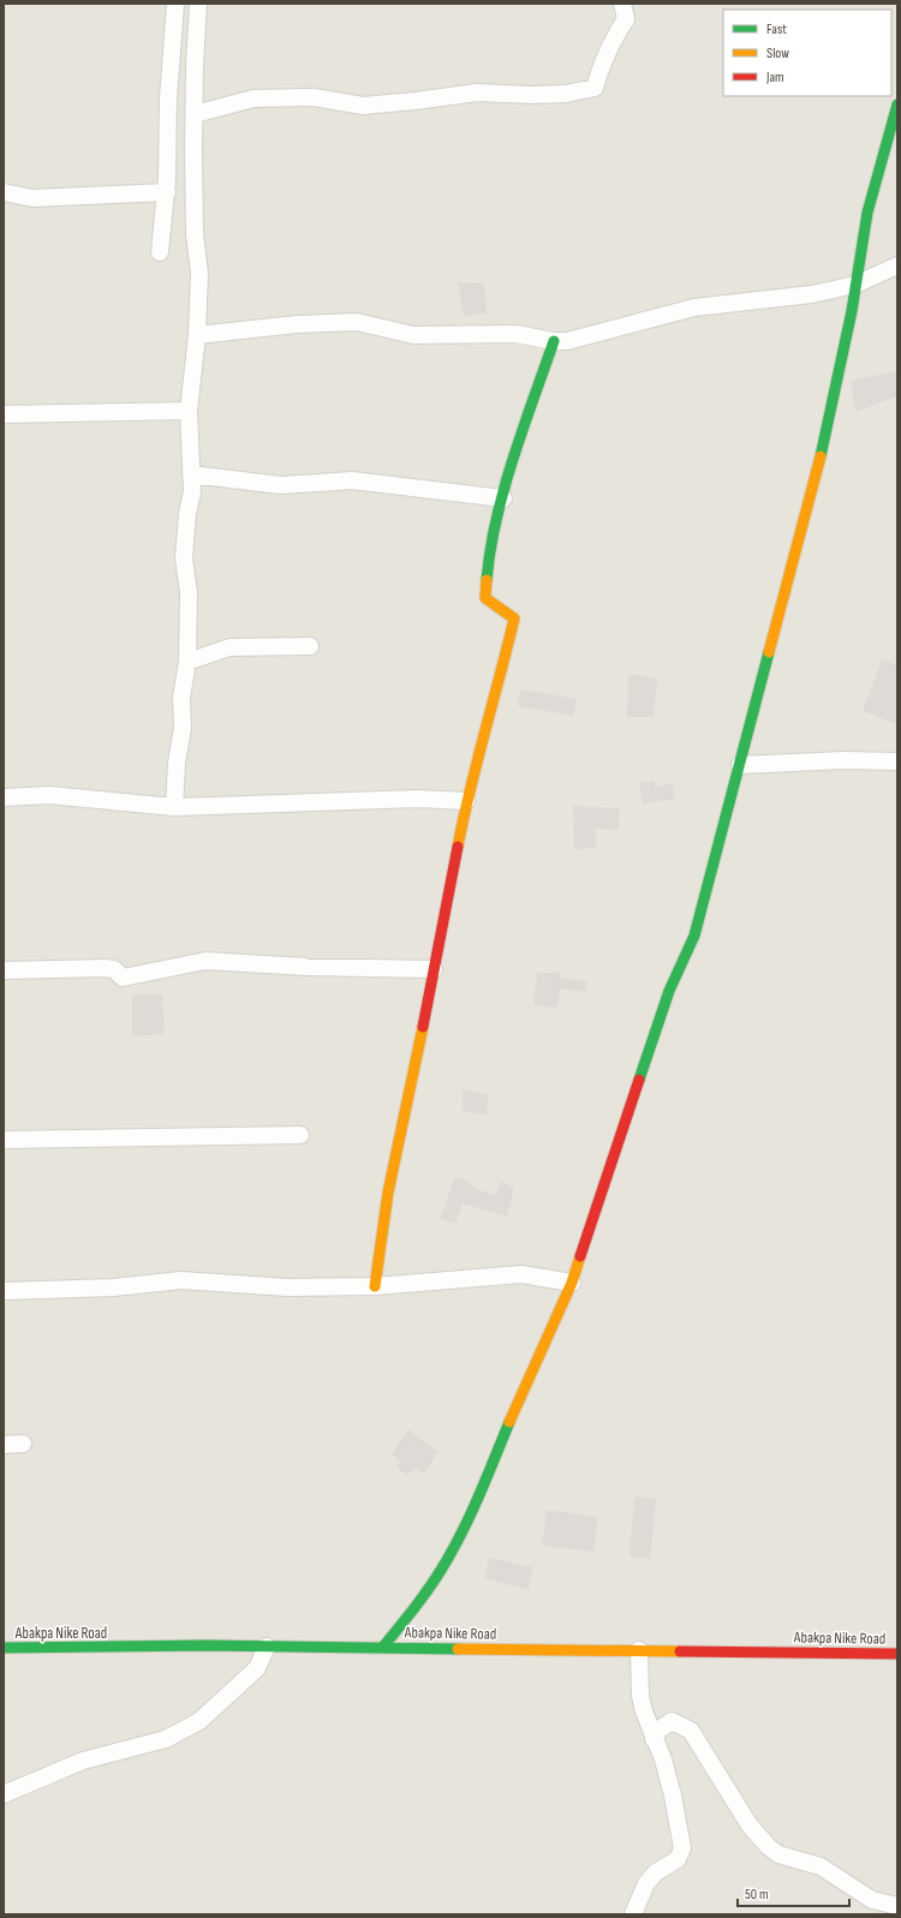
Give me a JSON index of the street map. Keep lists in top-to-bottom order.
{
  "streets": {
    "street": ["Abakpa Nike Road"]
  },
  "legend": ["Fast", "Slow", "Jam"],
  "scale_bar": "50 m"
}
